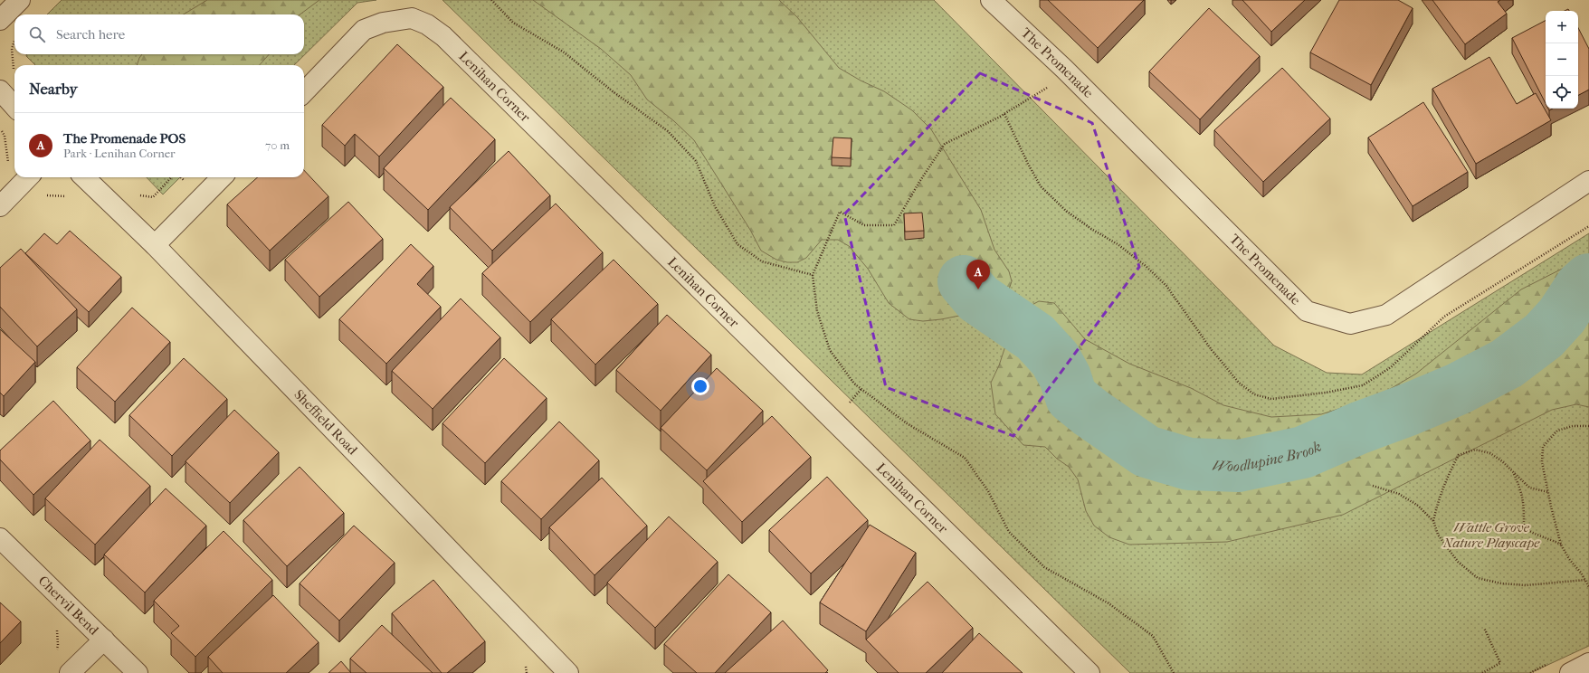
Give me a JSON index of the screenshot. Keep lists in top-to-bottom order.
{
  "streets": {
    "street": [
      "The Promenade",
      "Lenihan Corner",
      "Sheffield Road",
      "Chervil Bend"
    ]
  },
  "water": ["Woodlupine Brook"],
  "parks": ["Wattle Grove Nature Playscape"],
  "page": {
    "map_buttons": ["+", "−"],
    "search": "Search here",
    "heading": "Nearby",
    "list": [
      {
        "mark": "A",
        "name": "The Promenade POS",
        "note": "Park · Lenihan Corner",
        "value": "70 m"
      }
    ],
    "pins": "A"
  }
}
